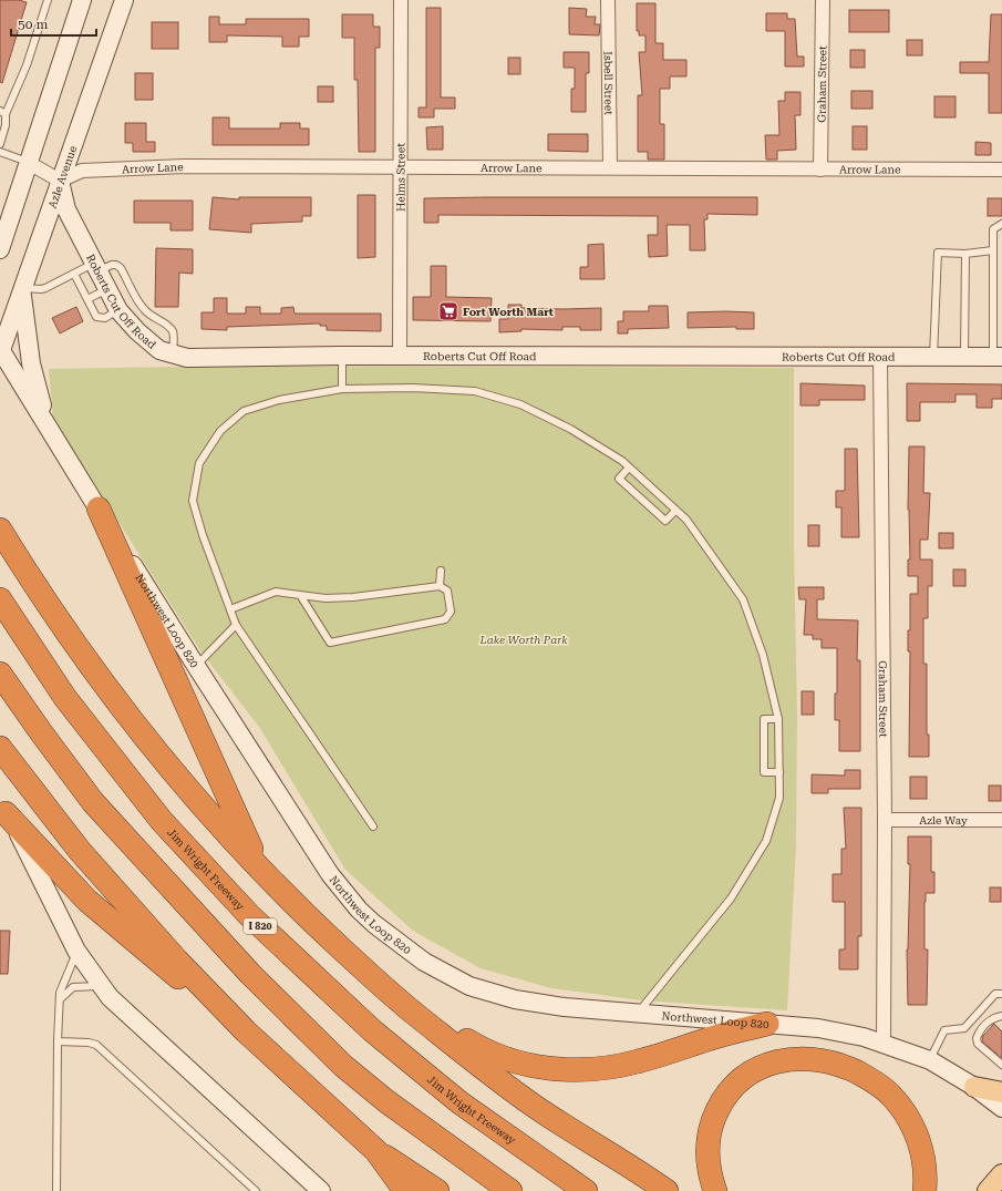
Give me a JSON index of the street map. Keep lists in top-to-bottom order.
{
  "streets": {
    "highway": ["Jim Wright Freeway", "I 820"],
    "main road": ["Azle Avenue", "Roberts Cut Off Road", "Northwest Loop 820"],
    "street": [
      "Isbell Street",
      "Graham Street",
      "Arrow Lane",
      "Helms Street",
      "Azle Way"
    ]
  },
  "crossings": [
    ["Isbell Street", "Arrow Lane"],
    ["Graham Street", "Arrow Lane"],
    ["Graham Street", "Roberts Cut Off Road"],
    ["Graham Street", "Northwest Loop 820"],
    ["Graham Street", "Azle Way"],
    ["Arrow Lane", "Azle Avenue"],
    ["Arrow Lane", "Helms Street"],
    ["Arrow Lane", "Roberts Cut Off Road"],
    ["Azle Avenue", "Roberts Cut Off Road"],
    ["Azle Avenue", "Northwest Loop 820"],
    ["Helms Street", "Roberts Cut Off Road"]
  ],
  "parks": ["Lake Worth Park"],
  "places": {
    "supermarket": ["Fort Worth Mart"]
  },
  "scale_bar": "50 m"
}
